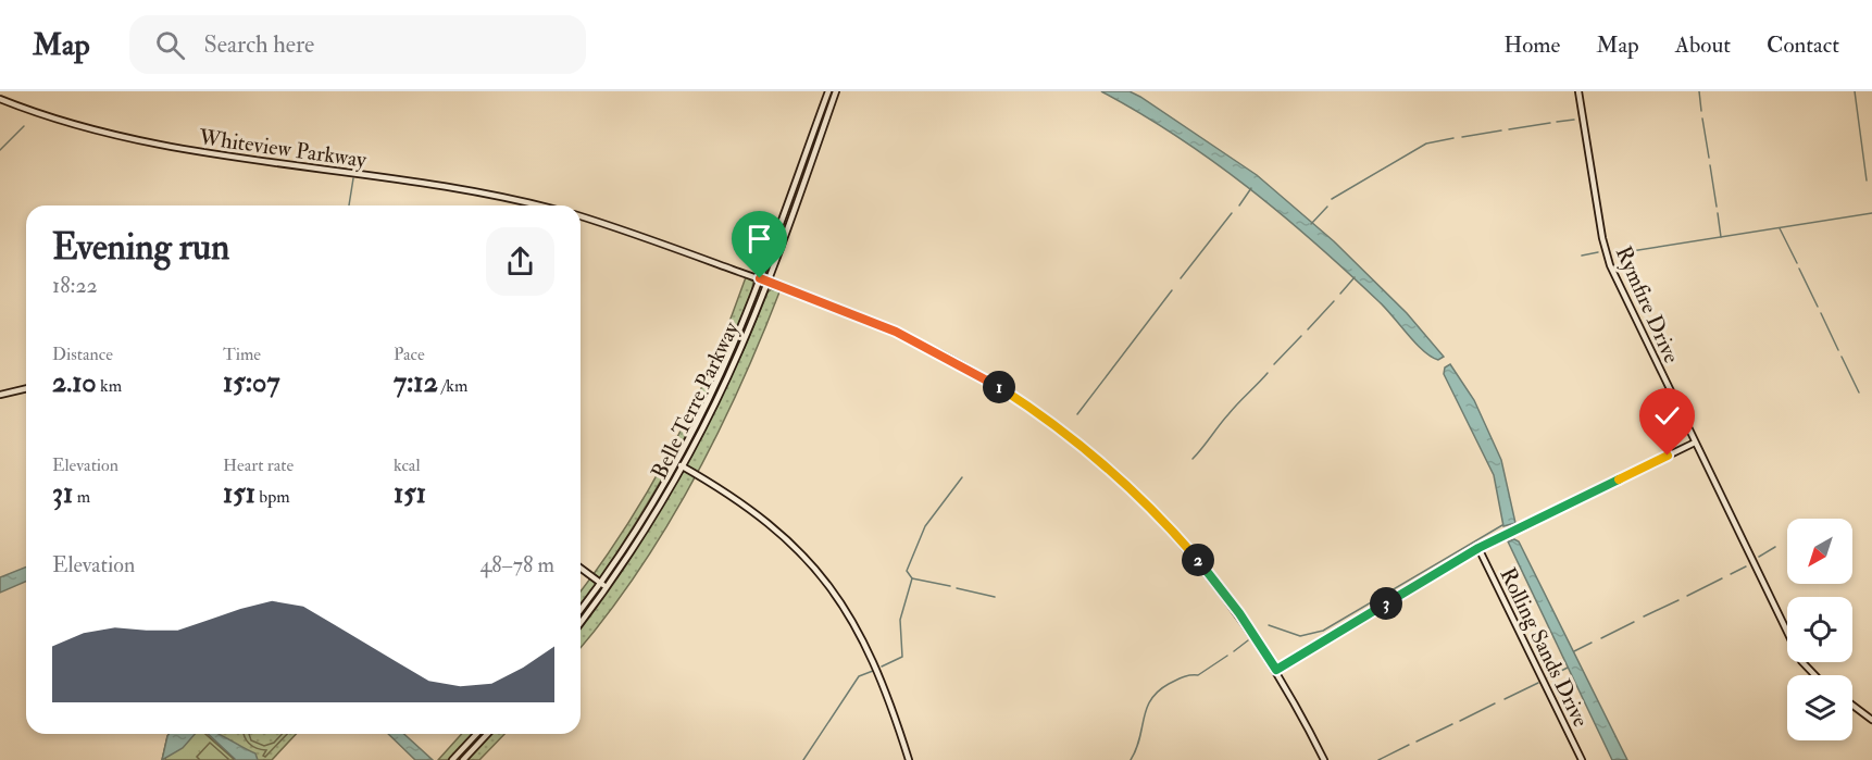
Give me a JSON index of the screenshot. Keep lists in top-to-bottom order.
{
  "streets": {
    "street": [
      "Whiteview Parkway",
      "Rymfire Drive",
      "Belle Terre Parkway",
      "Rolling Sands Drive"
    ]
  },
  "north": "bottom left",
  "page": {
    "header": "Map",
    "search": "Search here",
    "nav": [
      "Home",
      "Map",
      "About",
      "Contact"
    ],
    "heading": ["Evening run", "18:22"],
    "stats": [
      ["Distance", "2.10 km"],
      ["Time", "15:07"],
      ["Pace", "7:12 /km"],
      ["Elevation", "31 m"],
      ["Heart rate", "151 bpm"],
      ["kcal", "151"]
    ],
    "pins": ["1", "2", "3"],
    "chart": ["Elevation", "48–78 m"]
  }
}
